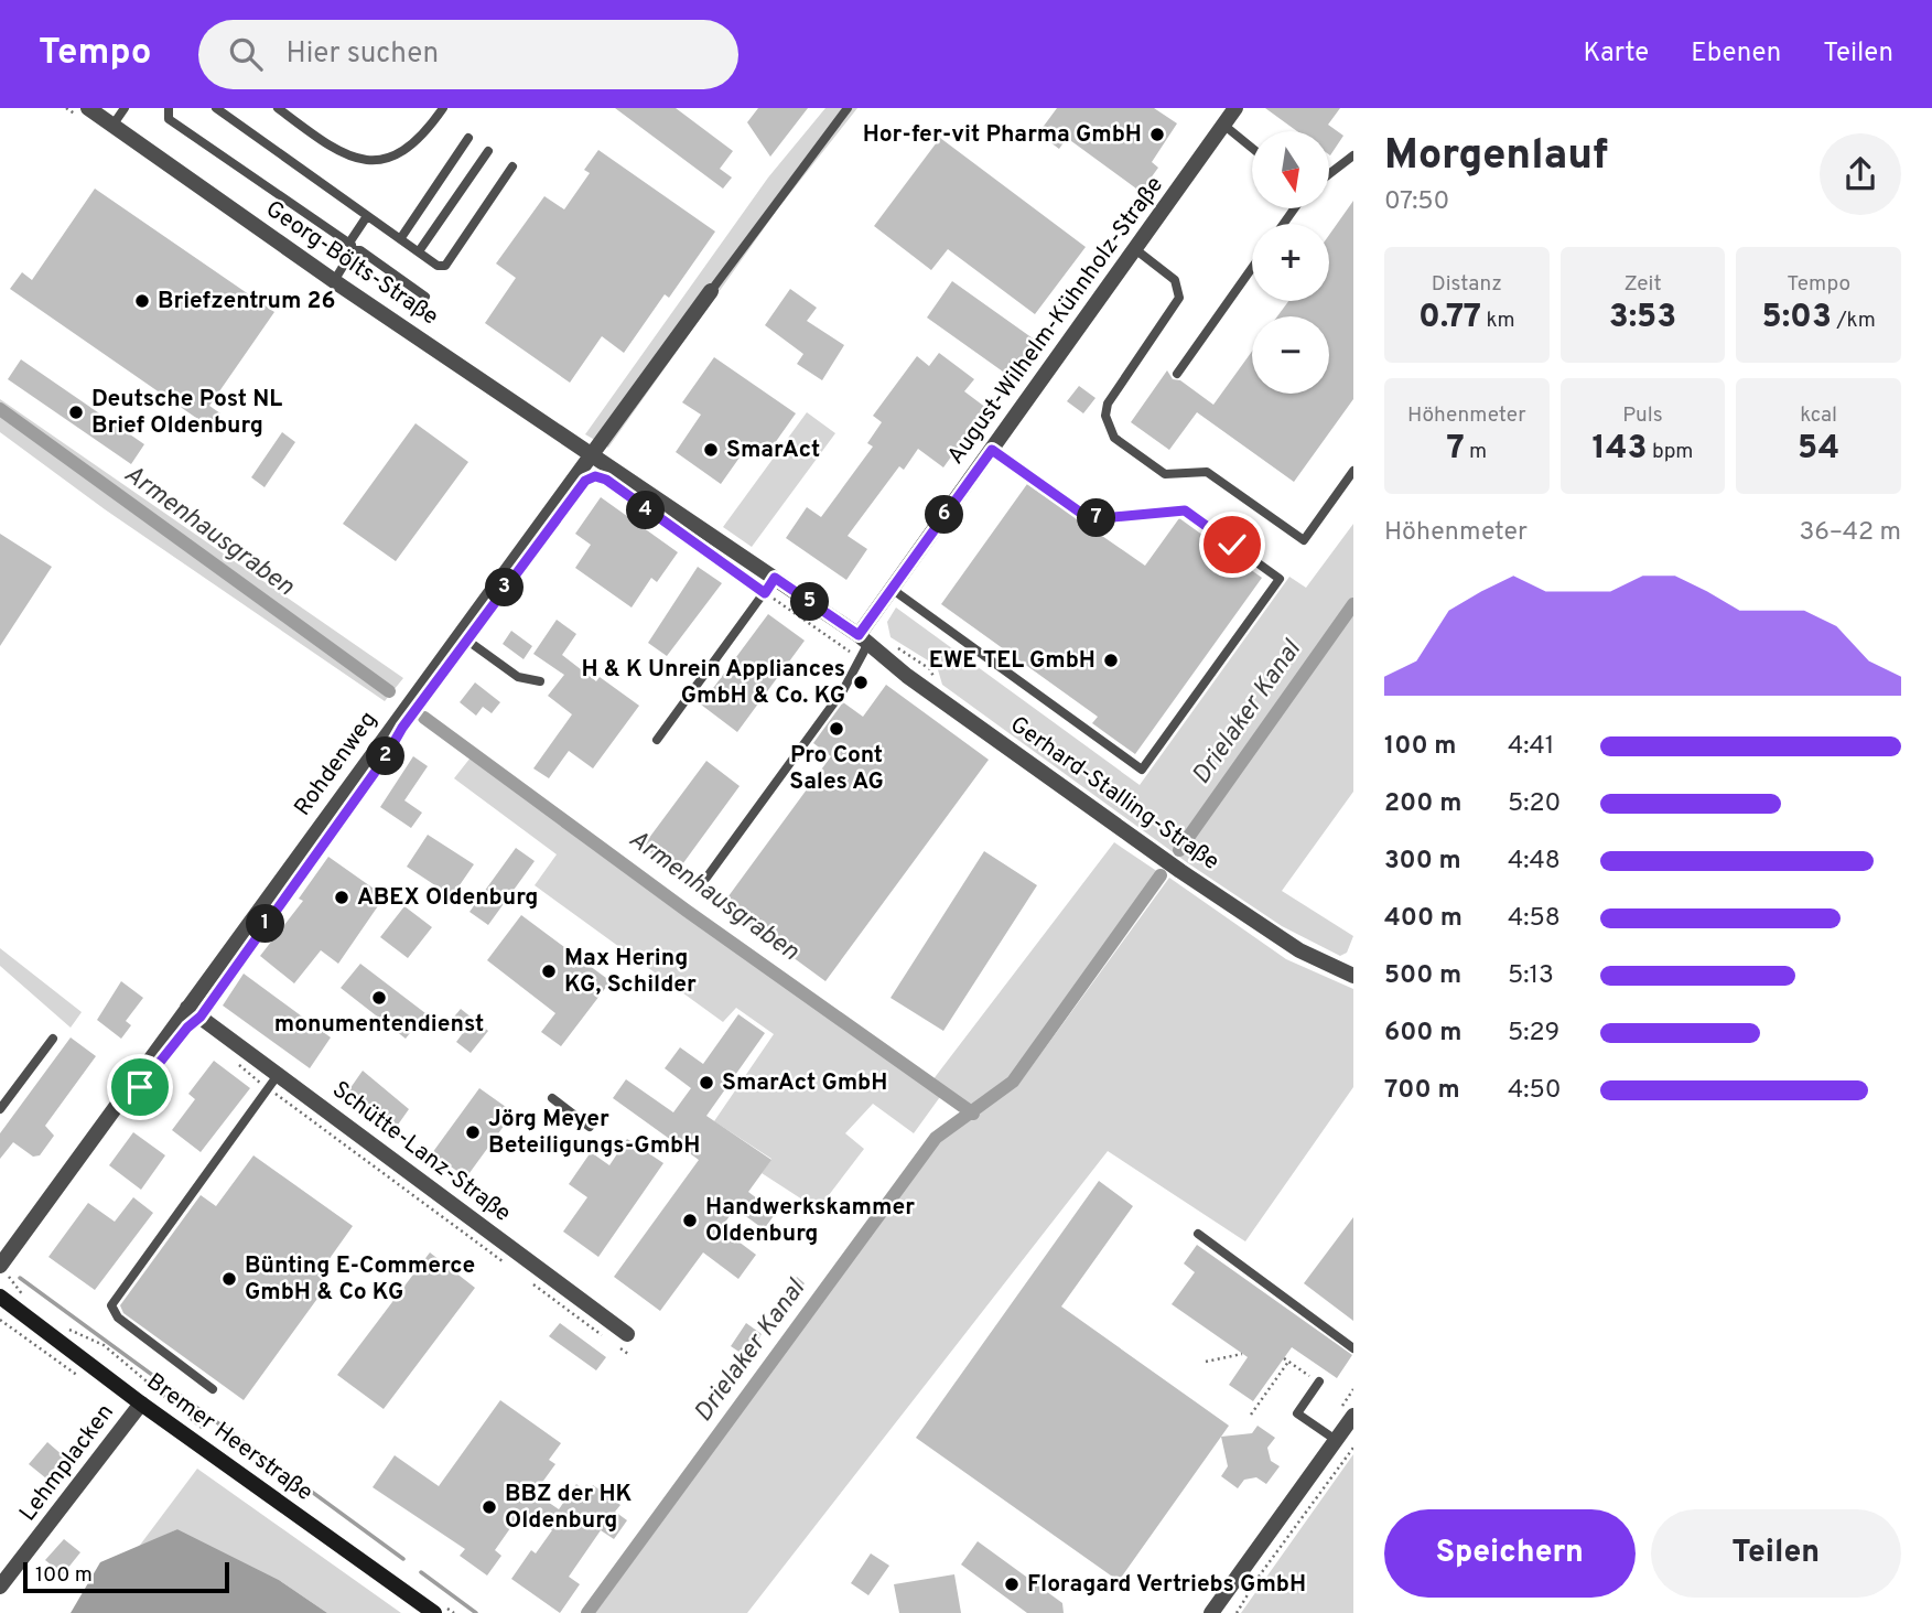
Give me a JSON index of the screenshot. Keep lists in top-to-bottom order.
{
  "streets": {
    "main road": ["Bremer Heerstraße"],
    "street": [
      "Georg-Bölts-Straße",
      "August-Wilhelm-Kühnholz-Straße",
      "Rohdenweg",
      "Gerhard-Stalling-Straße",
      "Schütte-Lanz-Straße",
      "Lehmplacken"
    ]
  },
  "crossings": [
    ["Georg-Bölts-Straße", "Rohdenweg"],
    ["August-Wilhelm-Kühnholz-Straße", "Gerhard-Stalling-Straße"],
    ["Rohdenweg", "Schütte-Lanz-Straße"],
    ["Bremer Heerstraße", "Lehmplacken"]
  ],
  "water": ["Armenhausgraben", "Drielaker Kanal"],
  "places": [
    "Hor-fer-vit Pharma GmbH",
    "Briefzentrum 26",
    "Deutsche Post NL Brief Oldenburg",
    "SmarAct",
    "EWE TEL GmbH",
    "H & K Unrein Appliances GmbH & Co. KG",
    "Pro Cont Sales AG",
    "ABEX Oldenburg",
    "Max Hering KG, Schilder",
    "monumentendienst",
    "SmarAct GmbH",
    "Jörg Meyer Beteiligungs-GmbH",
    "Handwerkskammer Oldenburg",
    "Bünting E-Commerce GmbH & Co KG",
    "BBZ der HK Oldenburg",
    "Floragard Vertriebs GmbH"
  ],
  "scale_bar": "100 m",
  "north": "bottom",
  "page": {
    "header": "Tempo",
    "search": "Hier suchen",
    "nav": ["Karte", "Ebenen", "Teilen"],
    "heading": ["Morgenlauf", "07:50"],
    "map_buttons": ["+", "−"],
    "stats": [
      ["Distanz", "0.77 km"],
      ["Zeit", "3:53"],
      ["Tempo", "5:03 /km"],
      ["Höhenmeter", "7 m"],
      ["Puls", "143 bpm"],
      ["kcal", "54"]
    ],
    "pins": [
      "4",
      "6",
      "7",
      "3",
      "5",
      "2",
      "1"
    ],
    "chart": ["Höhenmeter", "36–42 m"],
    "list": [
      {
        "name": "100 m",
        "note": "4:41"
      },
      {
        "name": "200 m",
        "note": "5:20"
      },
      {
        "name": "300 m",
        "note": "4:48"
      },
      {
        "name": "400 m",
        "note": "4:58"
      },
      {
        "name": "500 m",
        "note": "5:13"
      },
      {
        "name": "600 m",
        "note": "5:29"
      },
      {
        "name": "700 m",
        "note": "4:50"
      }
    ],
    "buttons": ["Speichern", "Teilen"],
    "scale": "100 m"
  }
}
